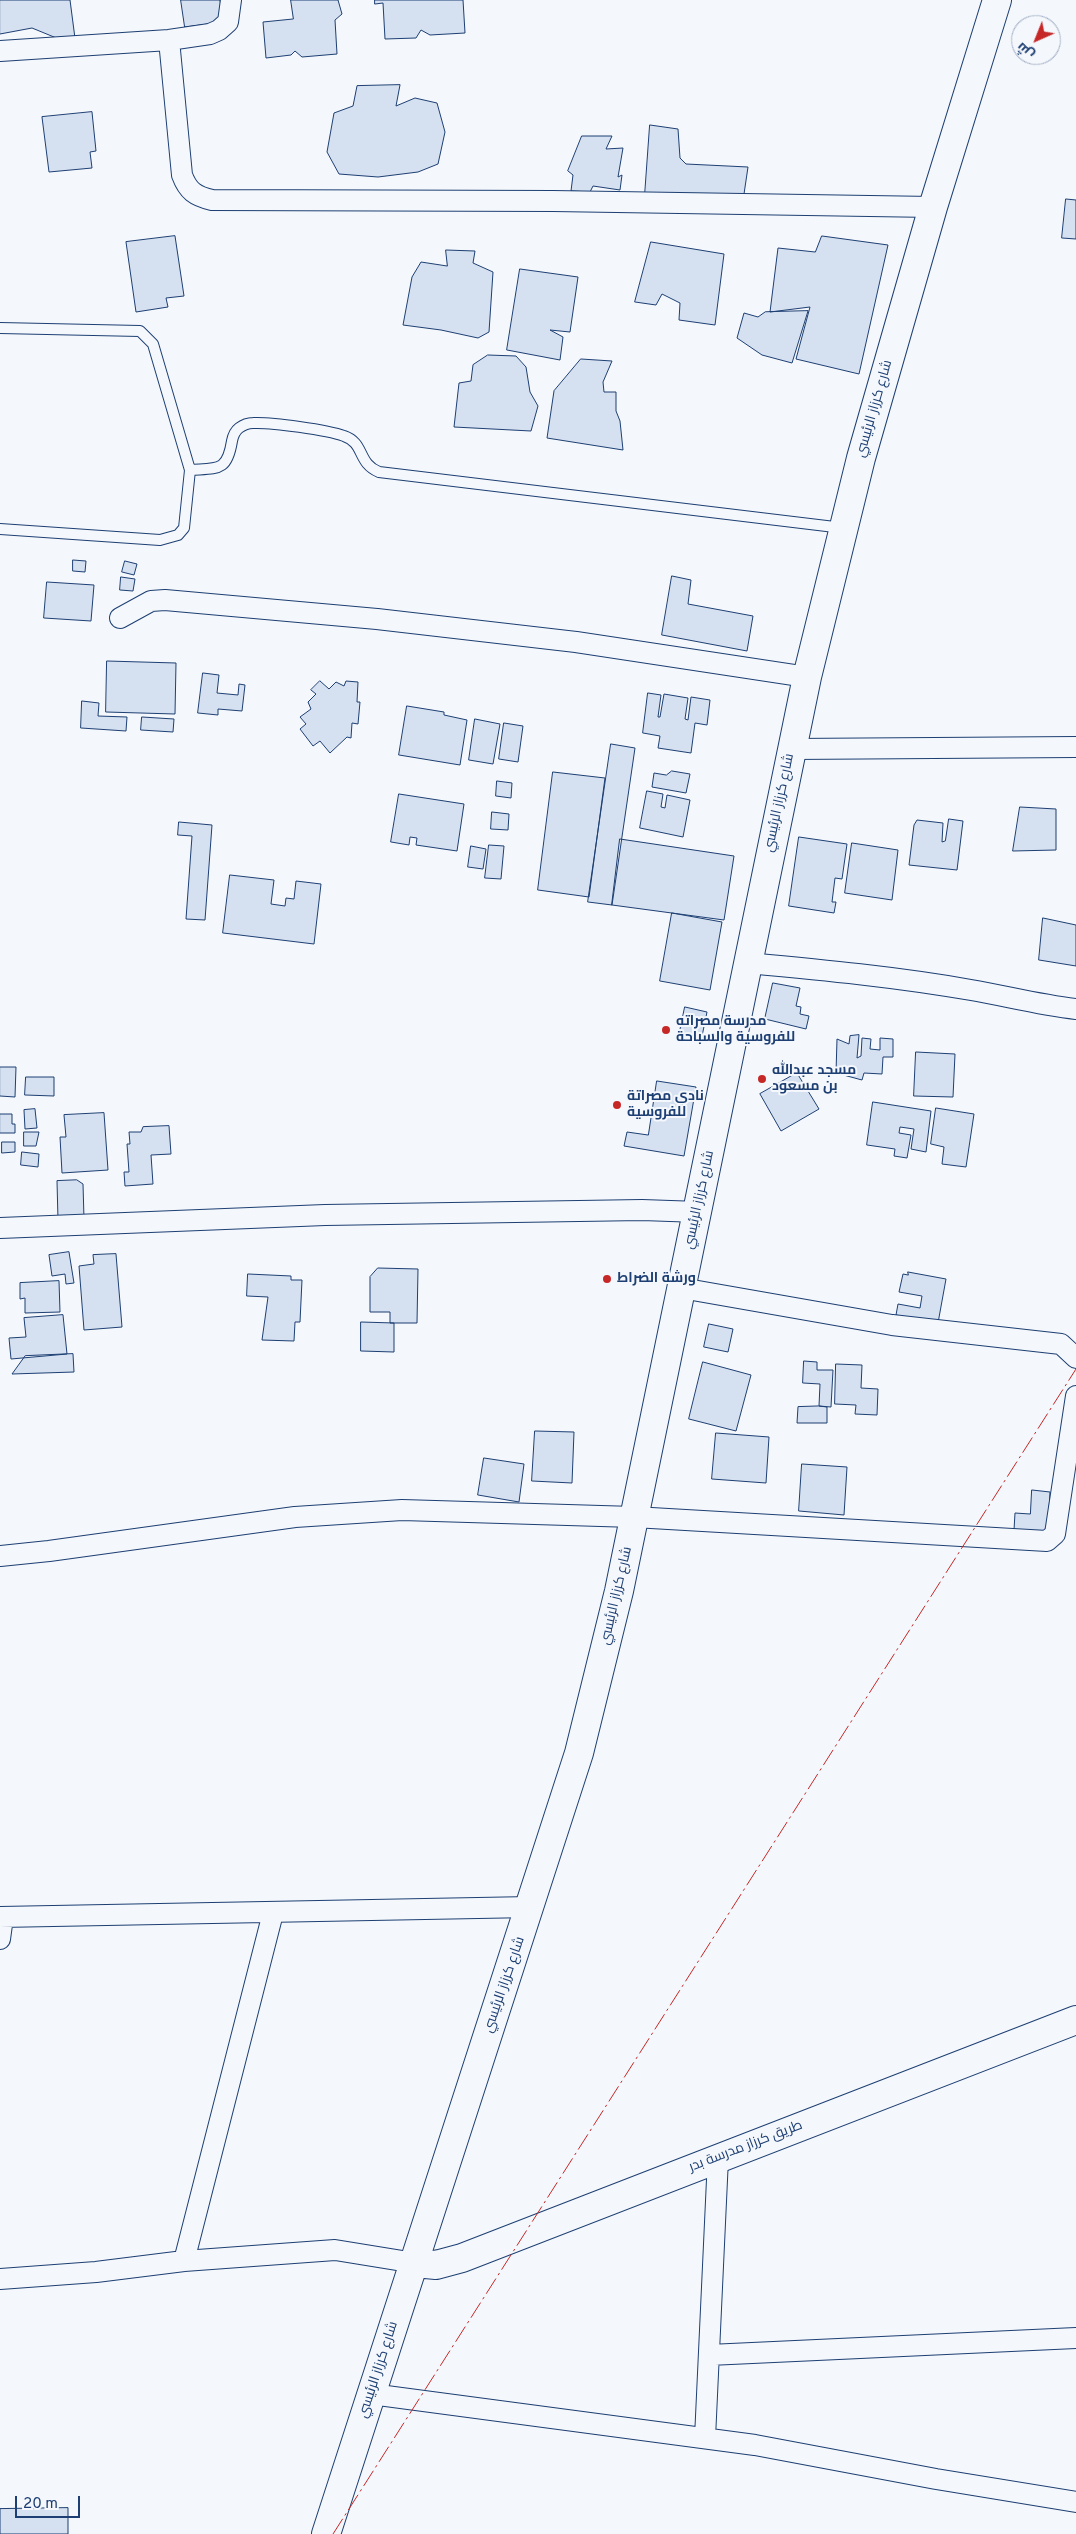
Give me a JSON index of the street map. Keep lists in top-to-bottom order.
{
  "streets": {
    "street": ["شارع كرزاز الرئيسي", "طريق كرزاز مدرسة بدر"]
  },
  "crossings": [
    ["شارع كرزاز الرئيسي", "طريق كرزاز مدرسة بدر"]
  ],
  "places": [
    "مدرسة مصراته للفروسية والسباحة",
    "مسجد عبدالله بن مسعود",
    "نادي مصراتة للفروسية",
    "ورشة الضراط"
  ],
  "scale_bar": "20 m",
  "north": "bottom left"
}
